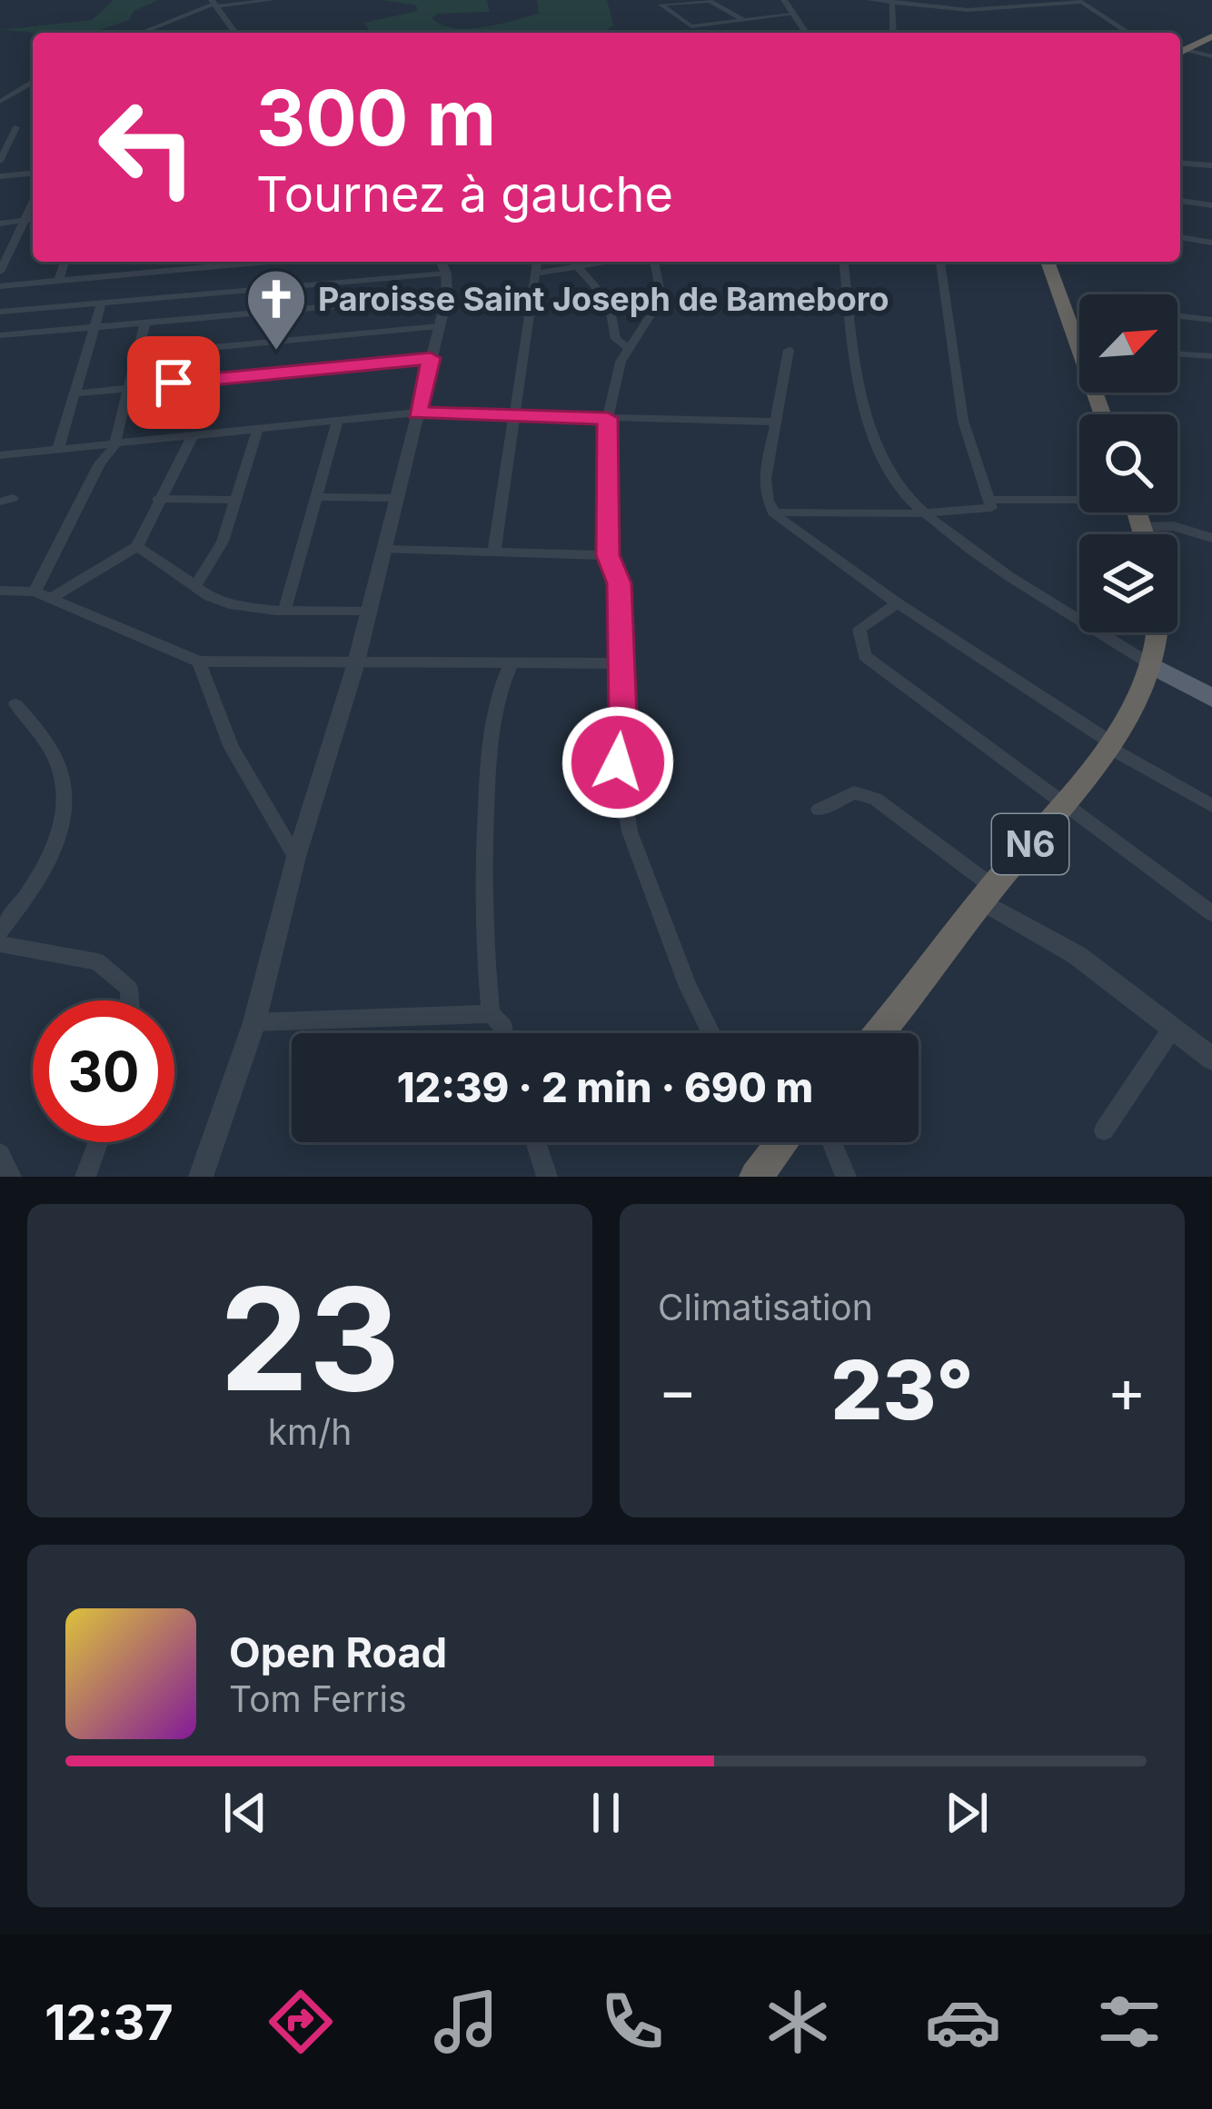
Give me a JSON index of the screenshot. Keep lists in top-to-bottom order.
{
  "streets": {
    "highway": ["N6"]
  },
  "places": {
    "church": ["Paroisse Saint Joseph de Bameboro"]
  },
  "north": "top right",
  "page": {
    "turn": ["300 m", "Tournez à gauche"],
    "limit": "30",
    "trip": "12:39 · 2 min · 690 m",
    "tile": [
      ["23", "km/h"],
      "Climatisation"
    ],
    "heat": ["−", "23°", "+"],
    "song": ["Open Road", "Tom Ferris"],
    "tabs": "12:37"
  }
}
